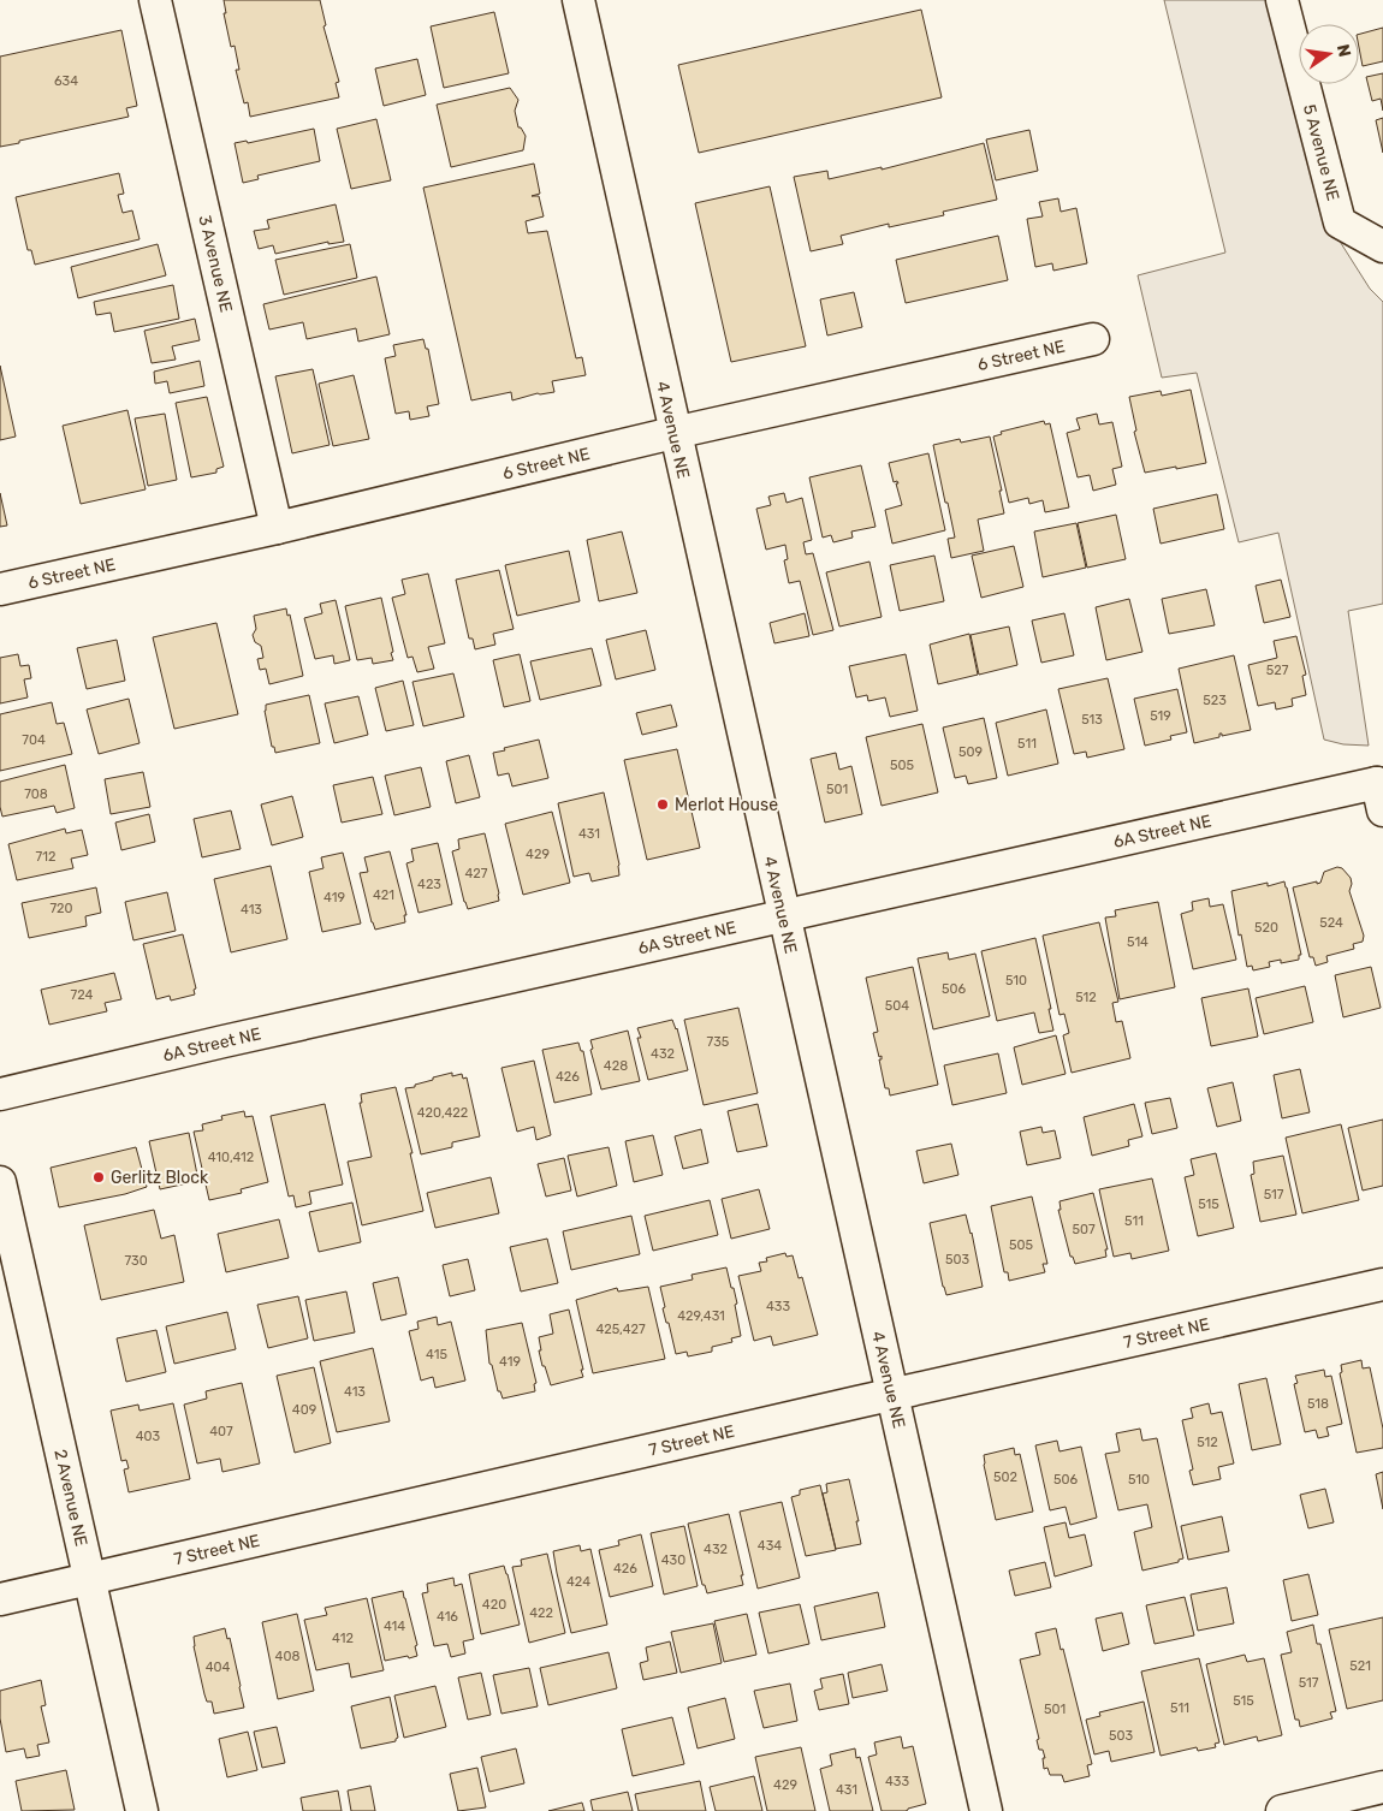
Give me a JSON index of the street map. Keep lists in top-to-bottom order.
{
  "streets": {
    "street": [
      "5 Avenue NE",
      "3 Avenue NE",
      "6 Street NE",
      "4 Avenue NE",
      "6A Street NE",
      "7 Street NE",
      "2 Avenue NE"
    ]
  },
  "crossings": [
    ["3 Avenue NE", "6 Street NE"],
    ["6 Street NE", "4 Avenue NE"],
    ["4 Avenue NE", "6A Street NE"],
    ["4 Avenue NE", "7 Street NE"],
    ["7 Street NE", "2 Avenue NE"]
  ],
  "places": ["Merlot House", "Gerlitz Block"],
  "house_numbers": [
    "634",
    "527",
    "523",
    "519",
    "513",
    "704",
    "511",
    "509",
    "505",
    "501",
    "708",
    "431",
    "429",
    "712",
    "427",
    "423",
    "421",
    "419",
    "720",
    "413",
    "524",
    "520",
    "514",
    "510",
    "506",
    "724",
    "512",
    "504",
    "735",
    "432",
    "428",
    "426",
    "420,422",
    "410,412",
    "517",
    "515",
    "511",
    "507",
    "505",
    "503",
    "730",
    "433",
    "429,431",
    "425,427",
    "415",
    "419",
    "413",
    "518",
    "409",
    "407",
    "403",
    "512",
    "502",
    "506",
    "510",
    "434",
    "432",
    "430",
    "426",
    "424",
    "420",
    "422",
    "416",
    "414",
    "412",
    "408",
    "521",
    "404",
    "517",
    "515",
    "511",
    "501",
    "503",
    "433",
    "429",
    "431"
  ],
  "north": "right"
}
